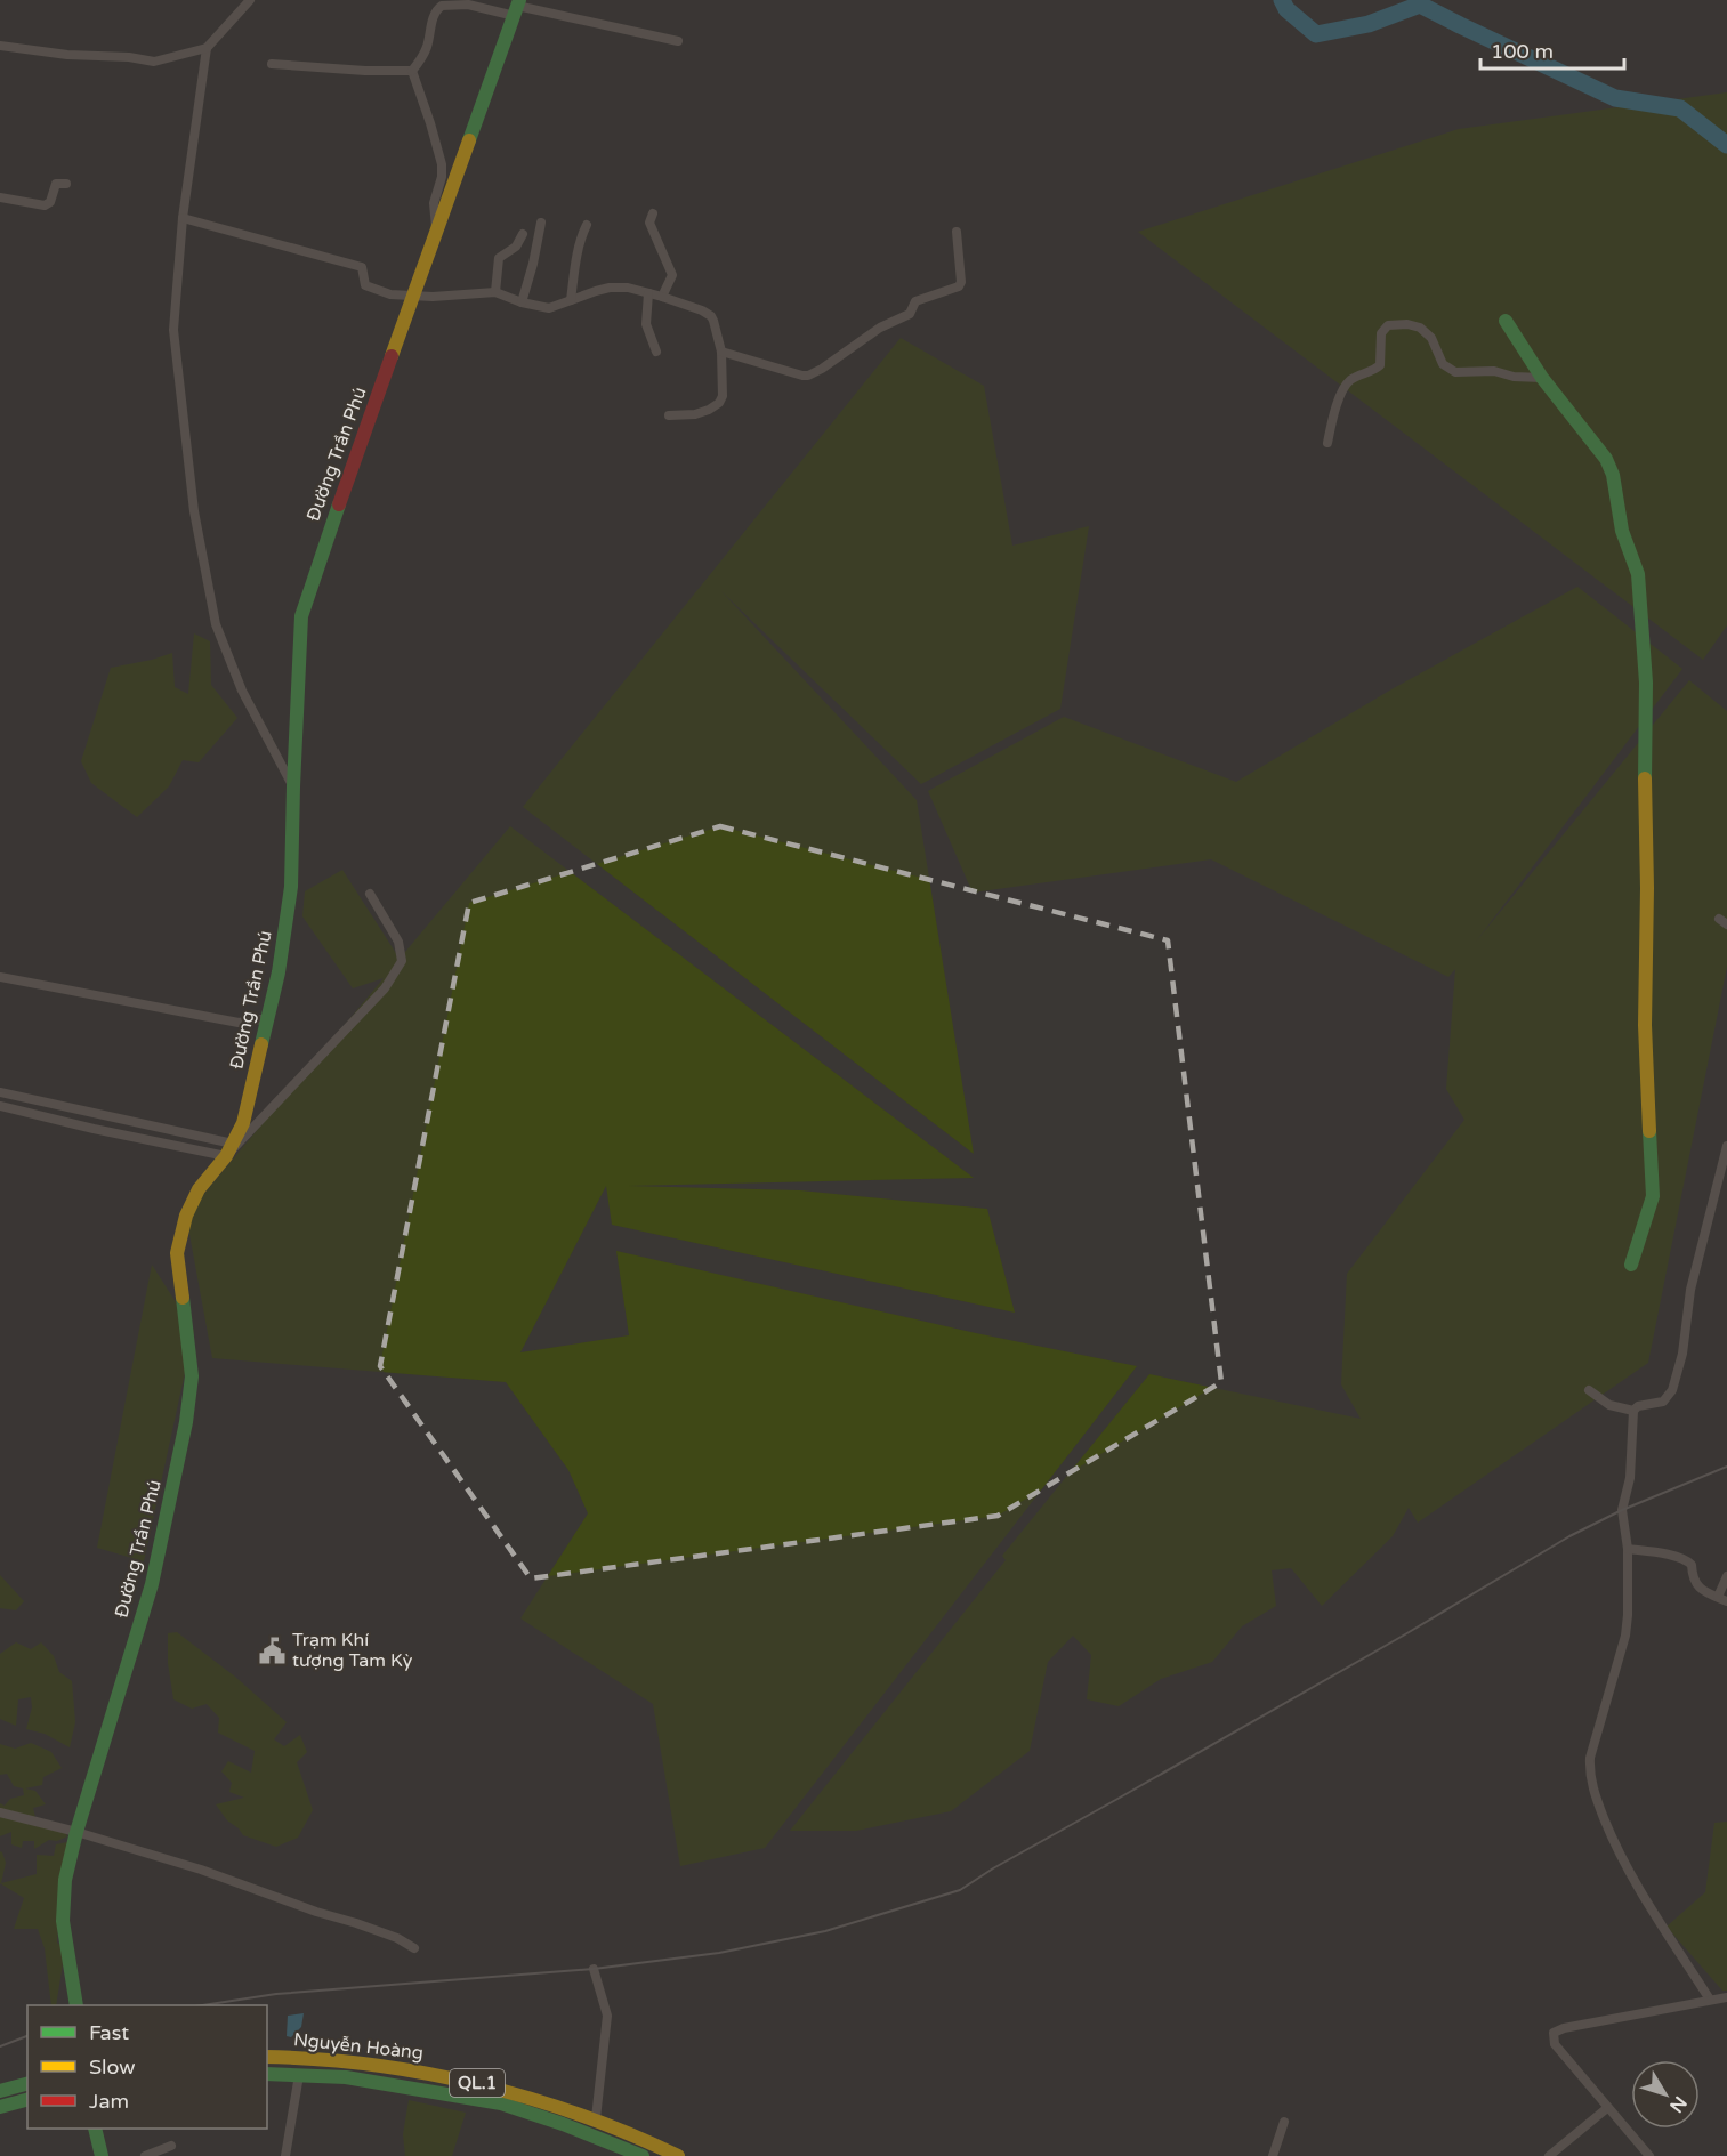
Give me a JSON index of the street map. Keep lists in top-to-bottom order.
{
  "streets": {
    "main road": ["Đường Trần Phú", "Nguyễn Hoàng", "QL.1"]
  },
  "places": {
    "public building": ["Trạm Khí tượng Tam Kỳ"]
  },
  "legend": ["Fast", "Slow", "Jam"],
  "scale_bar": "100 m",
  "north": "bottom right"
}
